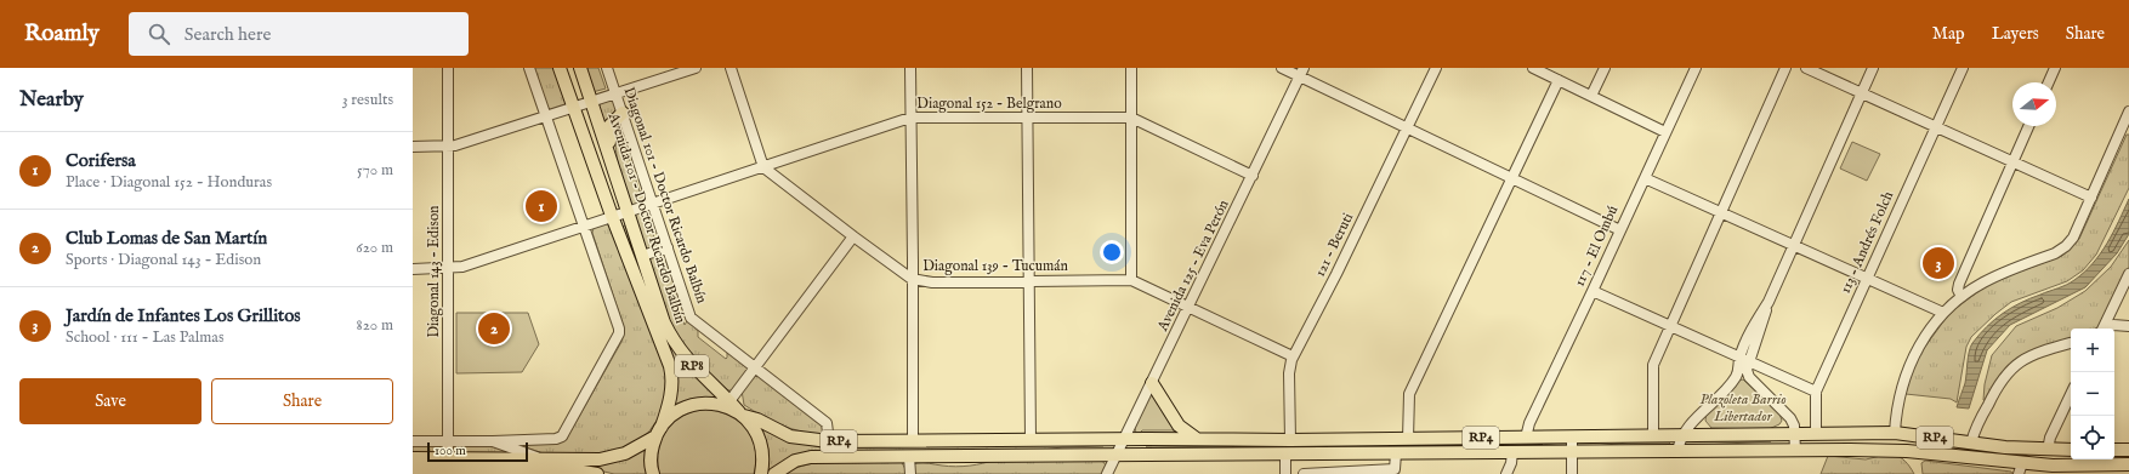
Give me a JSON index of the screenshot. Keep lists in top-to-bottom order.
{
  "streets": {
    "main road": ["Avenida 101 - Doctor Ricardo Balbín", "RP8", "RP4"],
    "street": [
      "Diagonal 152 - Belgrano",
      "Diagonal 101 - Doctor Ricardo Balbín",
      "113 - Andrés Folch",
      "121 - Beruti",
      "117 - El Ombú",
      "Diagonal 139 - Tucumán",
      "Avenida 125 - Eva Perón",
      "Diagonal 143 - Edison"
    ]
  },
  "crossings": [
    ["Diagonal 152 - Belgrano", "Diagonal 101 - Doctor Ricardo Balbín"],
    ["Diagonal 152 - Belgrano", "Avenida 101 - Doctor Ricardo Balbín"],
    ["Diagonal 152 - Belgrano", "Diagonal 139 - Tucumán"],
    ["Diagonal 152 - Belgrano", "Avenida 125 - Eva Perón"],
    ["Diagonal 152 - Belgrano", "Diagonal 143 - Edison"],
    ["Diagonal 101 - Doctor Ricardo Balbín", "RP4"],
    ["Avenida 101 - Doctor Ricardo Balbín", "RP4"],
    ["113 - Andrés Folch", "RP4"],
    ["121 - Beruti", "Diagonal 139 - Tucumán"],
    ["121 - Beruti", "RP4"],
    ["117 - El Ombú", "RP4"],
    ["Diagonal 139 - Tucumán", "Avenida 125 - Eva Perón"],
    ["Avenida 125 - Eva Perón", "RP4"],
    ["Diagonal 143 - Edison", "RP4"]
  ],
  "parks": ["Plazoleta Barrio Libertador"],
  "scale_bar": "100 m",
  "north": "right",
  "page": {
    "header": "Roamly",
    "search": "Search here",
    "nav": ["Map", "Layers", "Share"],
    "heading": ["Nearby", "3 results"],
    "list": [
      {
        "mark": "1",
        "name": "Corifersa",
        "note": "Place · Diagonal 152 - Honduras",
        "value": "570 m"
      },
      {
        "mark": "2",
        "name": "Club Lomas de San Martín",
        "note": "Sports · Diagonal 143 - Edison",
        "value": "620 m"
      },
      {
        "mark": "3",
        "name": "Jardín de Infantes Los Grillitos",
        "note": "School · 111 - Las Palmas",
        "value": "820 m"
      }
    ],
    "pins": ["1", "3", "2"],
    "map_buttons": ["+", "−"],
    "buttons": ["Save", "Share"],
    "scale": "100 m"
  }
}
